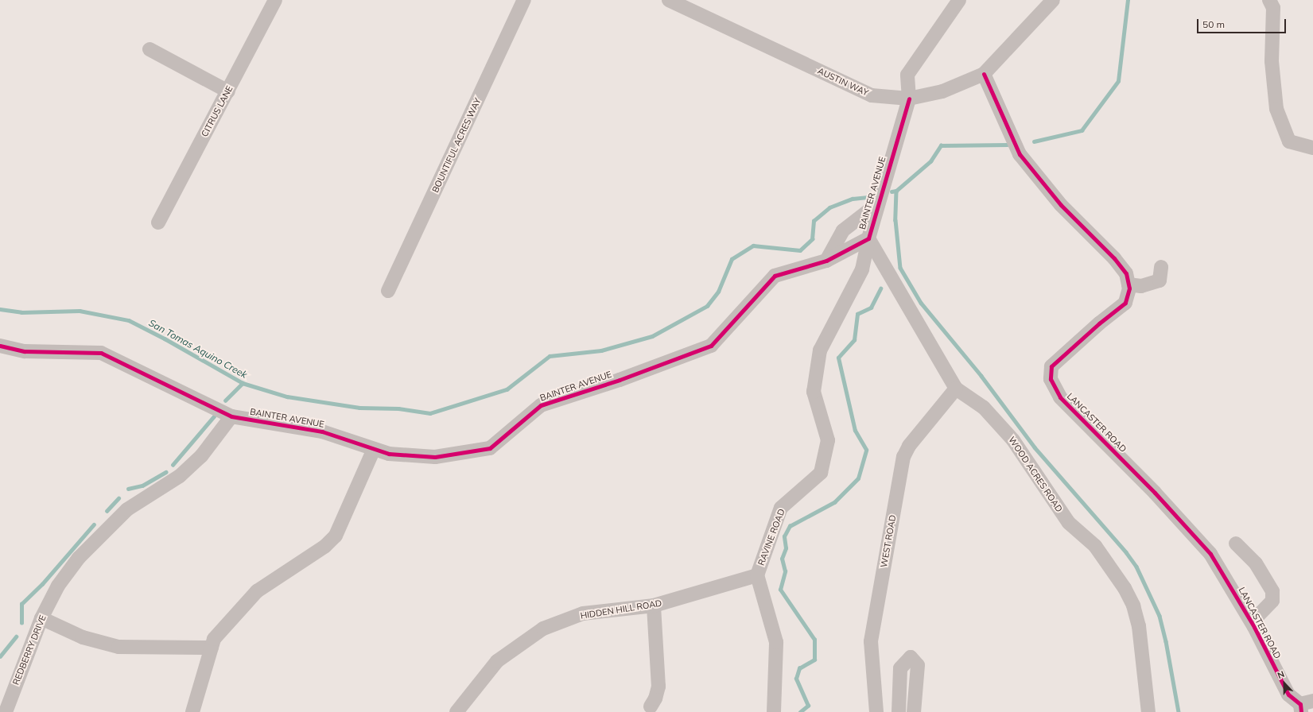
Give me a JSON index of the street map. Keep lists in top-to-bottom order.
{
  "streets": {
    "street": [
      "AUSTIN WAY",
      "CITRUS LANE",
      "BOUNTIFUL ACRES WAY",
      "BAINTER AVENUE",
      "LANCASTER ROAD",
      "WOOD ACRES ROAD",
      "RAVINE ROAD",
      "WEST ROAD",
      "HIDDEN HILL ROAD",
      "REDBERRY DRIVE"
    ]
  },
  "crossings": [
    ["AUSTIN WAY", "BAINTER AVENUE"],
    ["AUSTIN WAY", "LANCASTER ROAD"],
    ["BAINTER AVENUE", "WOOD ACRES ROAD"],
    ["BAINTER AVENUE", "RAVINE ROAD"],
    ["BAINTER AVENUE", "REDBERRY DRIVE"],
    ["WOOD ACRES ROAD", "RAVINE ROAD"],
    ["WOOD ACRES ROAD", "WEST ROAD"],
    ["RAVINE ROAD", "HIDDEN HILL ROAD"]
  ],
  "water": ["San Tomas Aquino Creek"],
  "scale_bar": "50 m",
  "north": "top"
}
